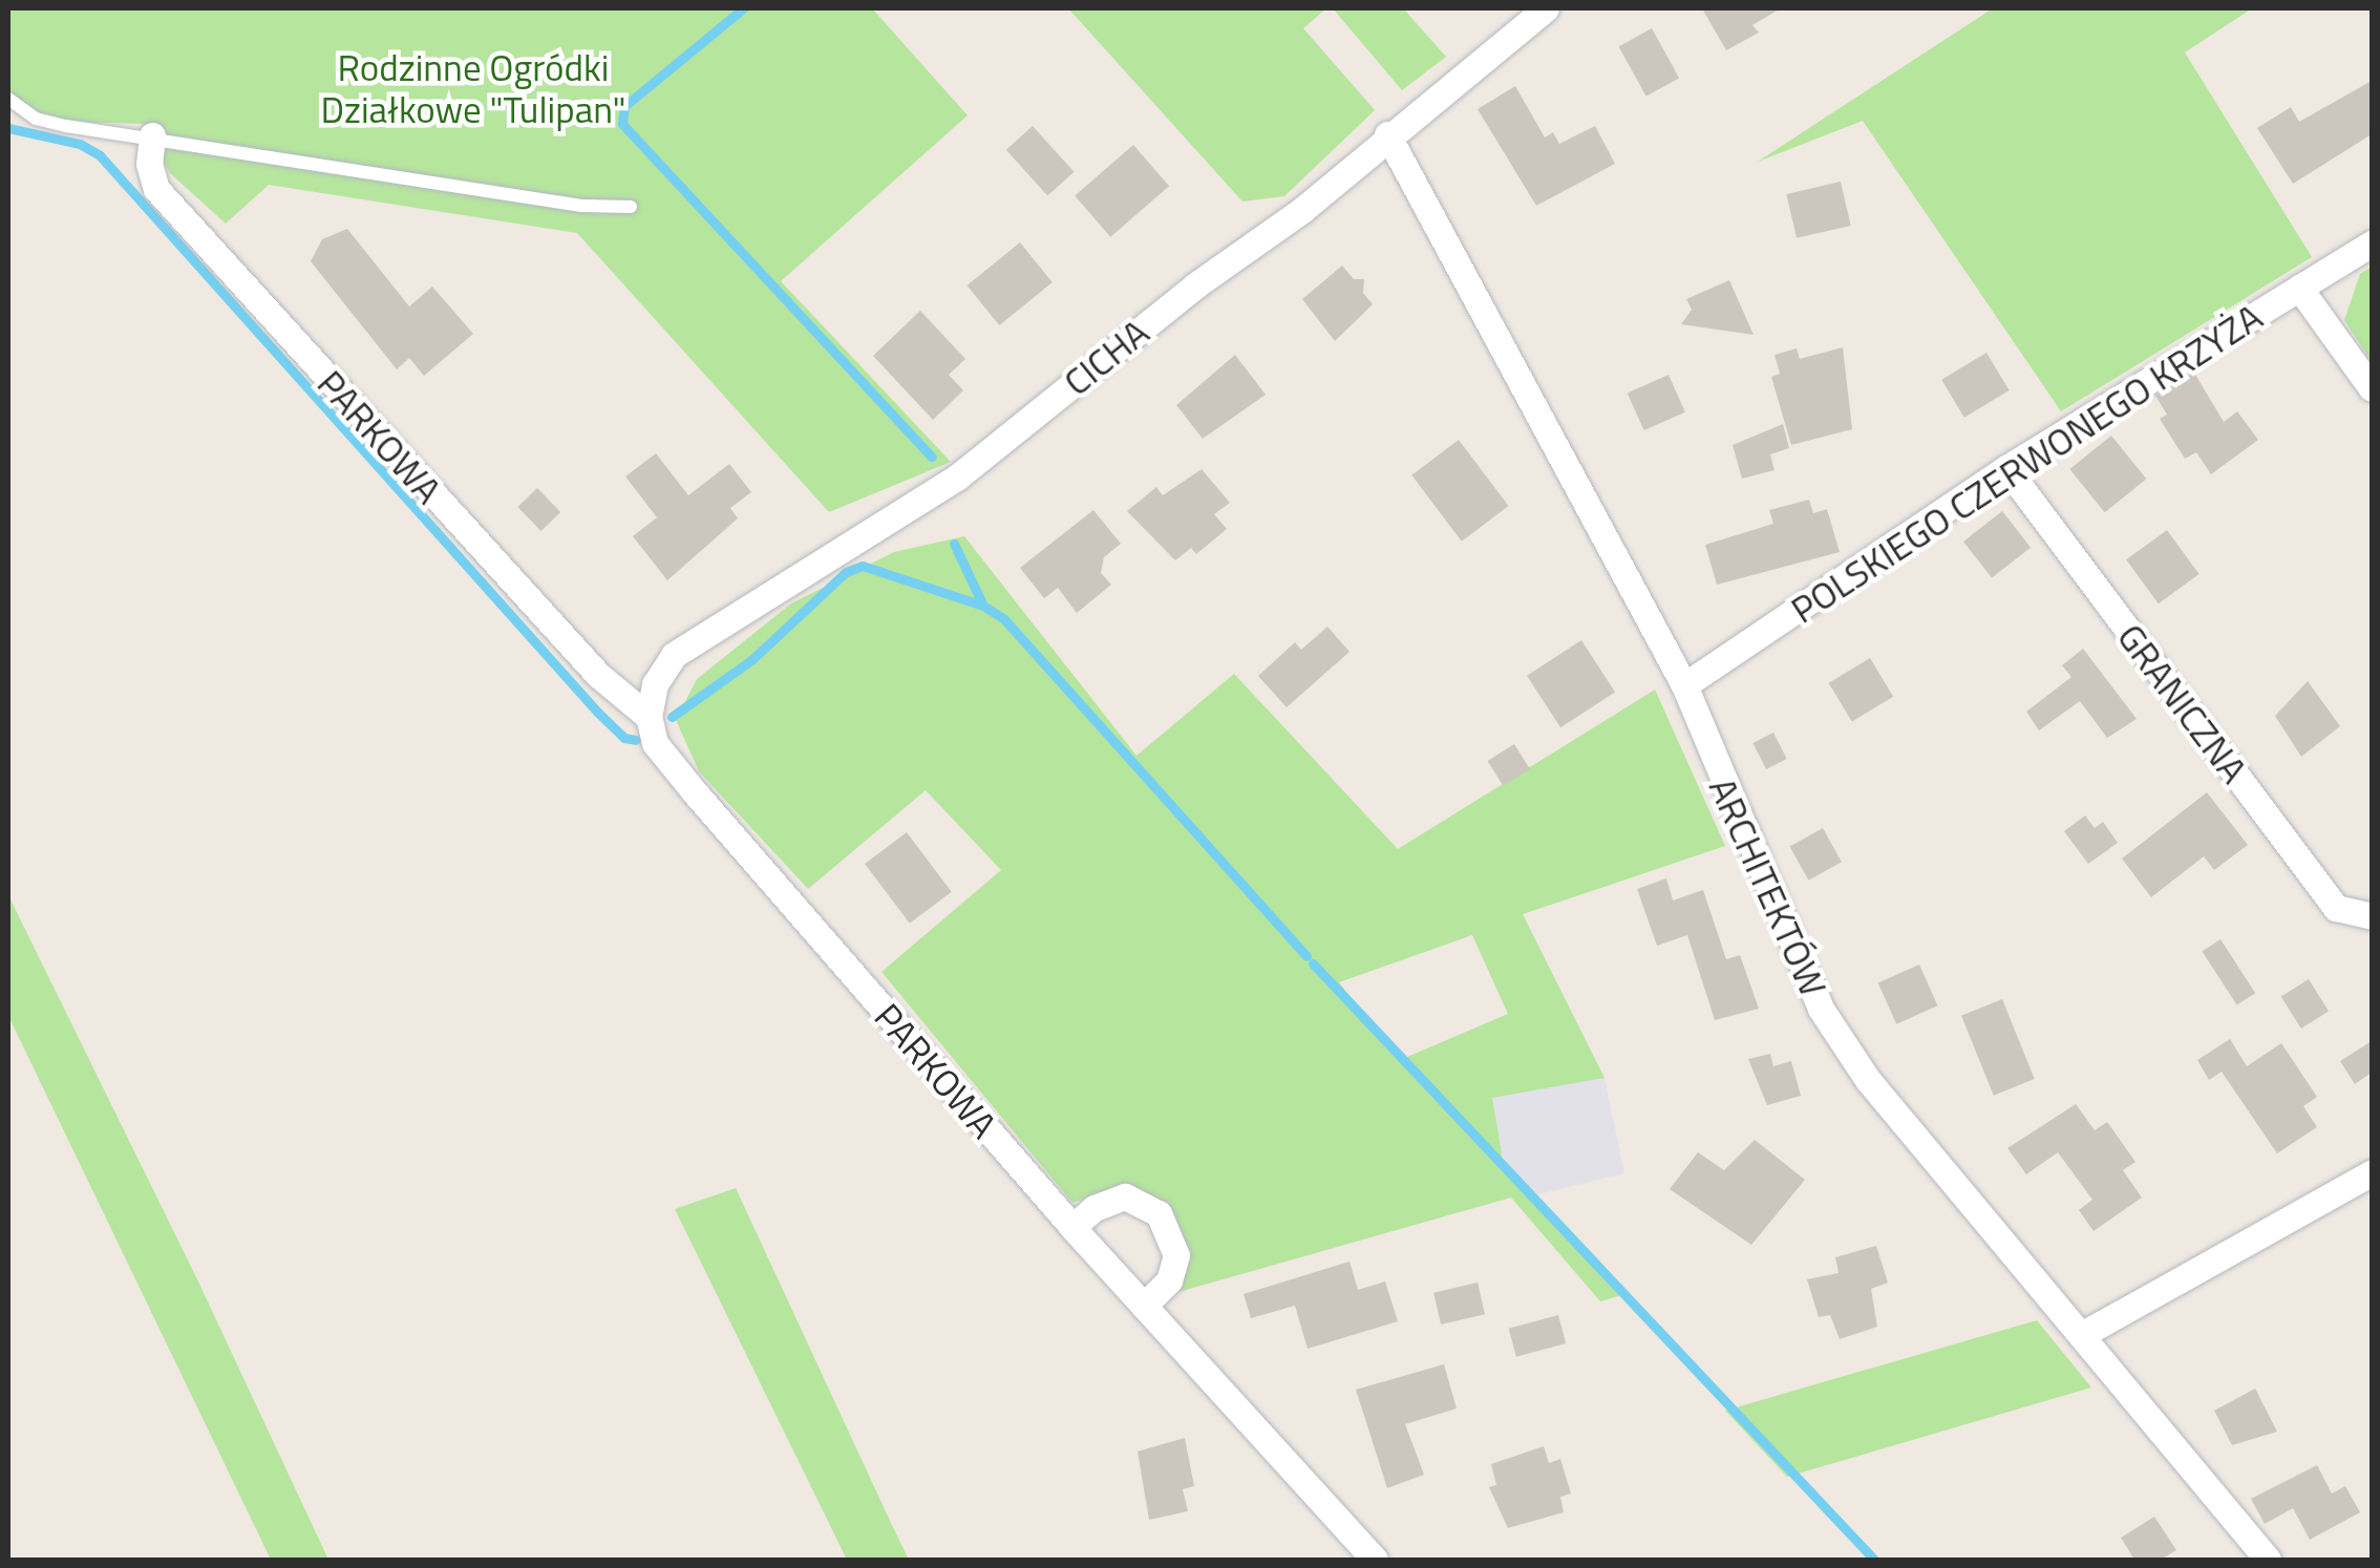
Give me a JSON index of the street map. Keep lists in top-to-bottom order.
{
  "streets": {
    "street": [
      "CICHA",
      "PARKOWA",
      "POLSKIEGO CZERWONEGO KRZYŻA",
      "GRANICZNA",
      "ARCHITEKTÓW"
    ]
  },
  "crossings": [
    ["CICHA", "PARKOWA"],
    ["CICHA", "ARCHITEKTÓW"],
    ["POLSKIEGO CZERWONEGO KRZYŻA", "GRANICZNA"],
    ["POLSKIEGO CZERWONEGO KRZYŻA", "ARCHITEKTÓW"]
  ],
  "parks": ["Rodzinne Ogródki Działkowe \"Tulipan\""]
}
